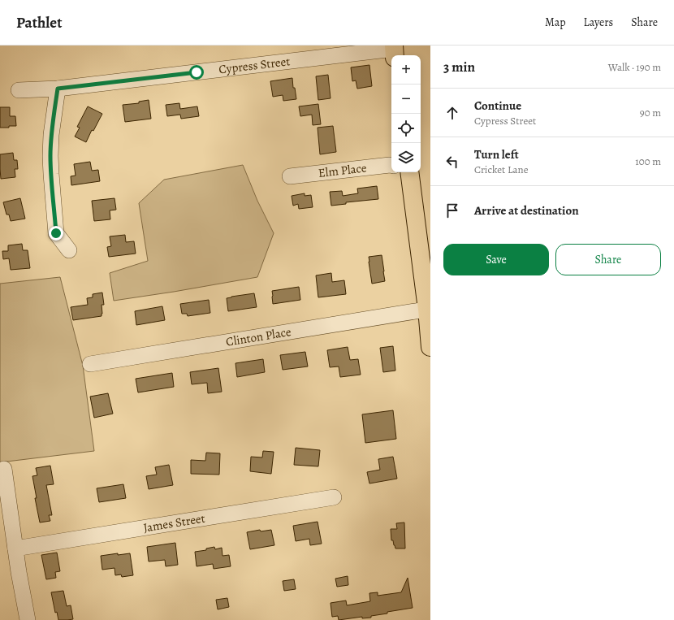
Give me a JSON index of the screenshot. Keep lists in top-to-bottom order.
{
  "streets": {
    "street": [
      "Cypress Street",
      "Elm Place",
      "Clinton Place",
      "James Street"
    ]
  },
  "page": {
    "header": "Pathlet",
    "nav": ["Map", "Layers", "Share"],
    "heading": ["3 min", "Walk · 190 m"],
    "map_buttons": ["+", "−"],
    "list": [
      ["Continue", "Cypress Street", "90 m"],
      ["Turn left", "Cricket Lane", "100 m"],
      "Arrive at destination"
    ],
    "buttons": ["Save", "Share"]
  }
}
